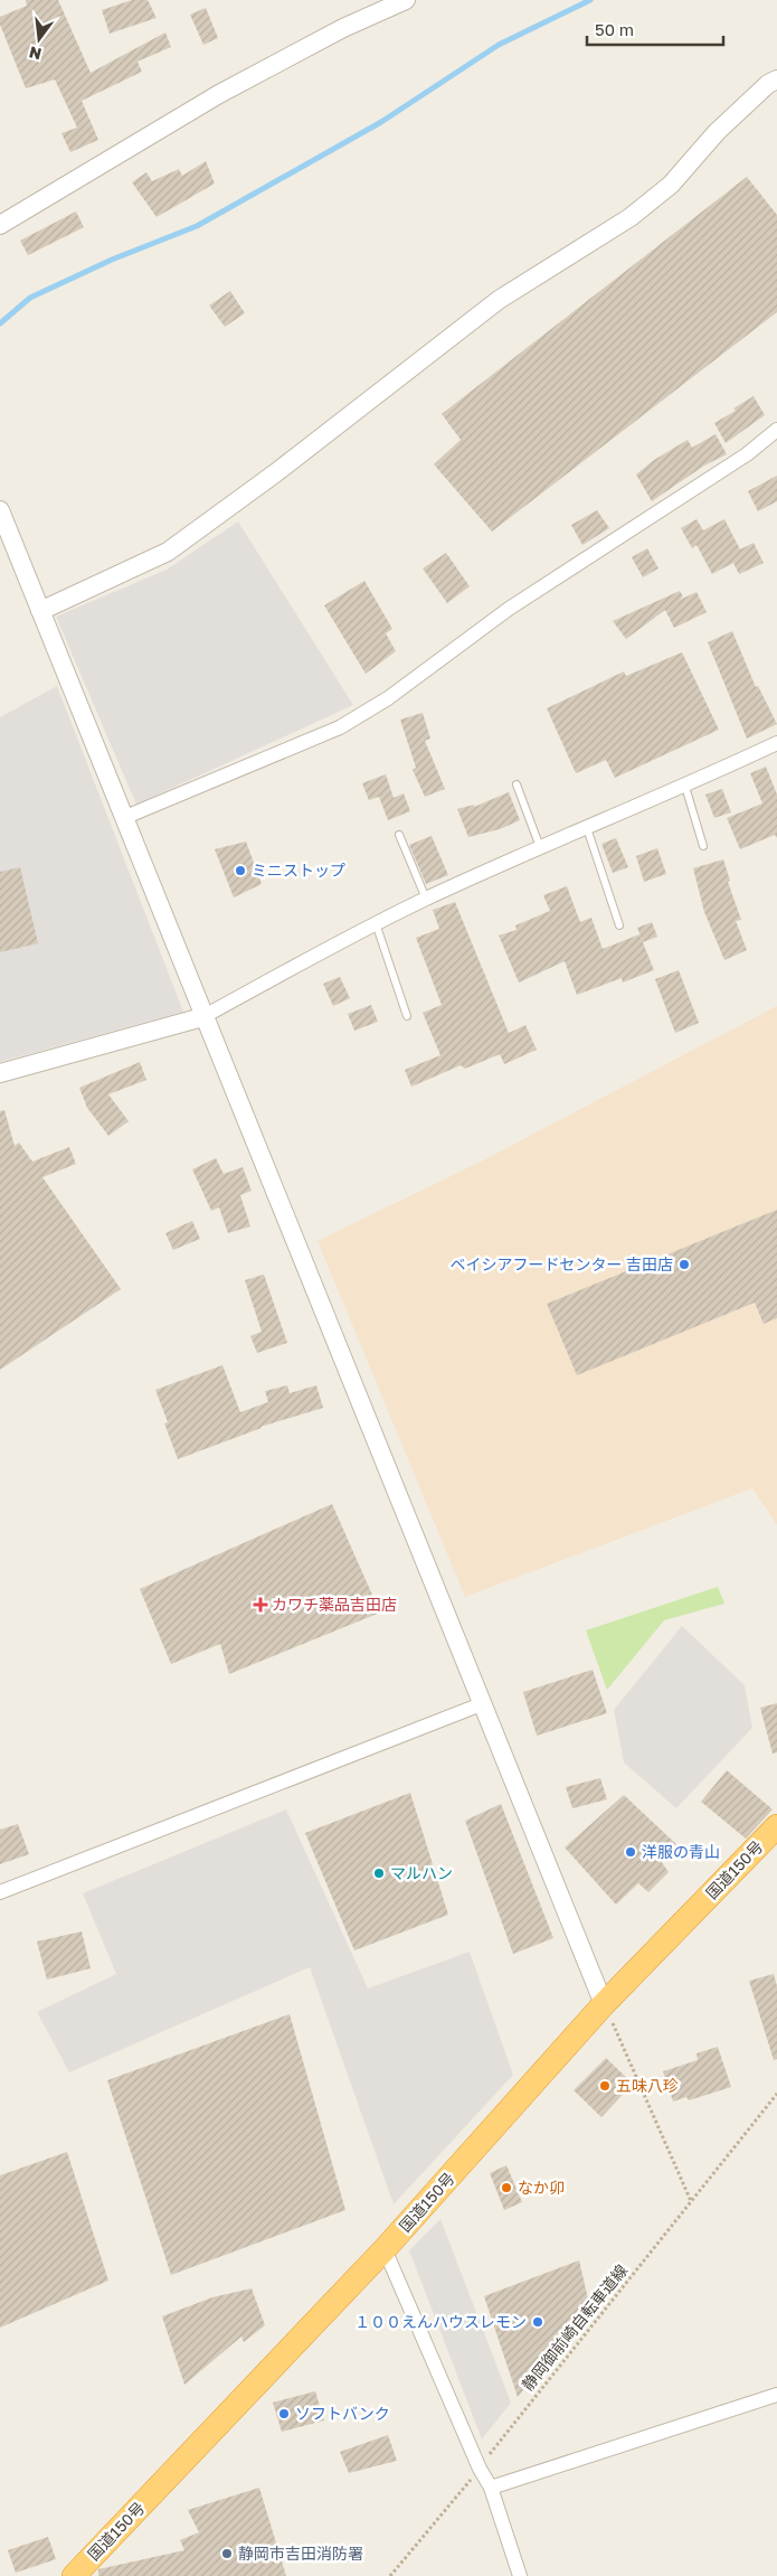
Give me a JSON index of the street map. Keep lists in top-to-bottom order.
{
  "streets": {
    "highway": ["国道150号"],
    "path": ["静岡御前崎自転車道線"]
  },
  "places": {
    "other": [
      "ミニストップ",
      "ベイシアフードセンター 吉田店",
      "洋服の青山",
      "マルハン",
      "五味八珍",
      "なか卯",
      "１００えんハウスレモン",
      "ソフトバンク",
      "静岡市吉田消防署"
    ],
    "health": ["カワチ薬品吉田店"]
  },
  "scale_bar": "50 m",
  "north": "bottom"
}
